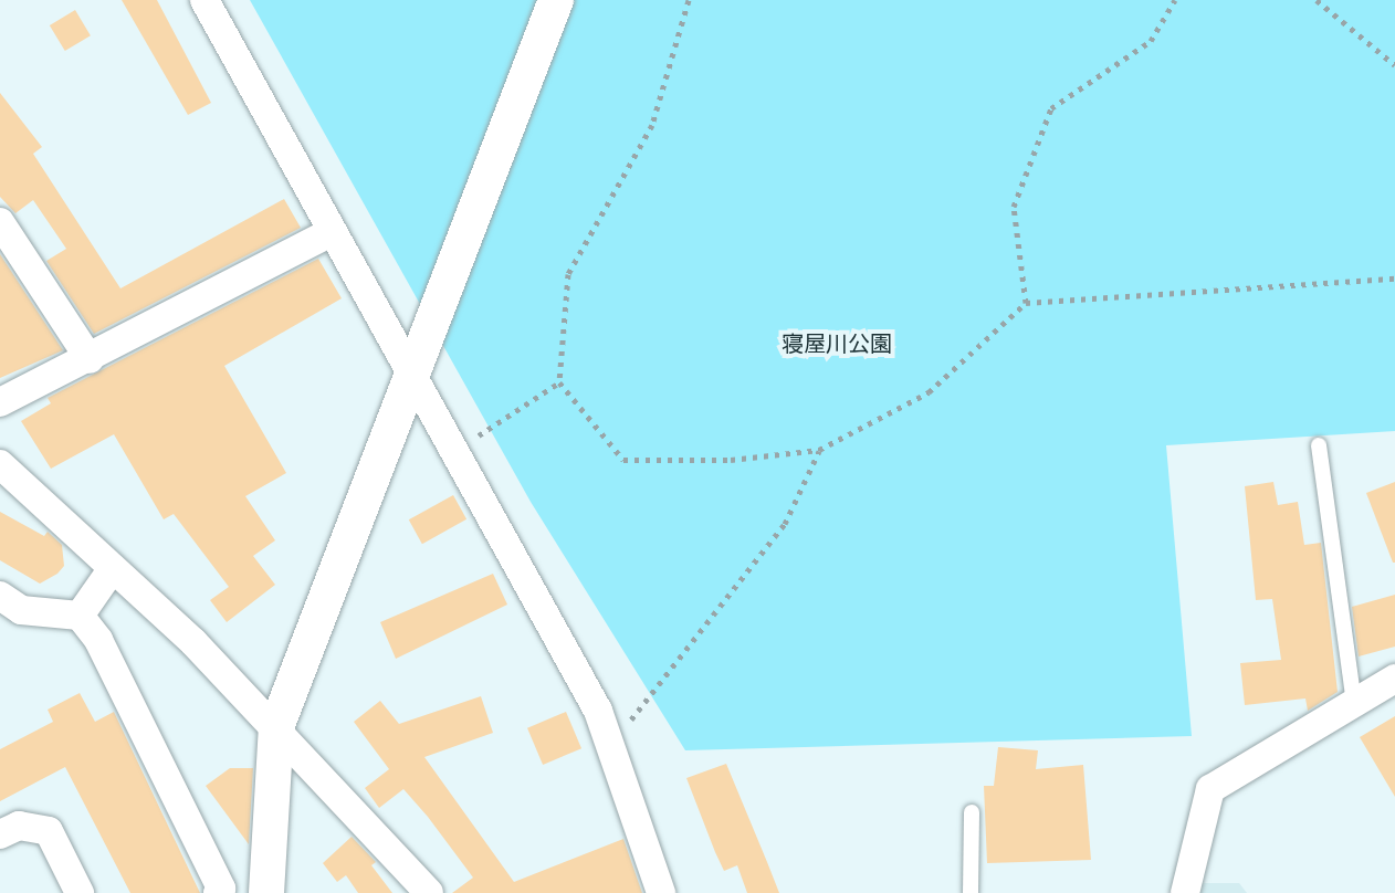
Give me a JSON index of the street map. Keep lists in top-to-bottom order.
{
  "parks": ["寝屋川公園"]
}
